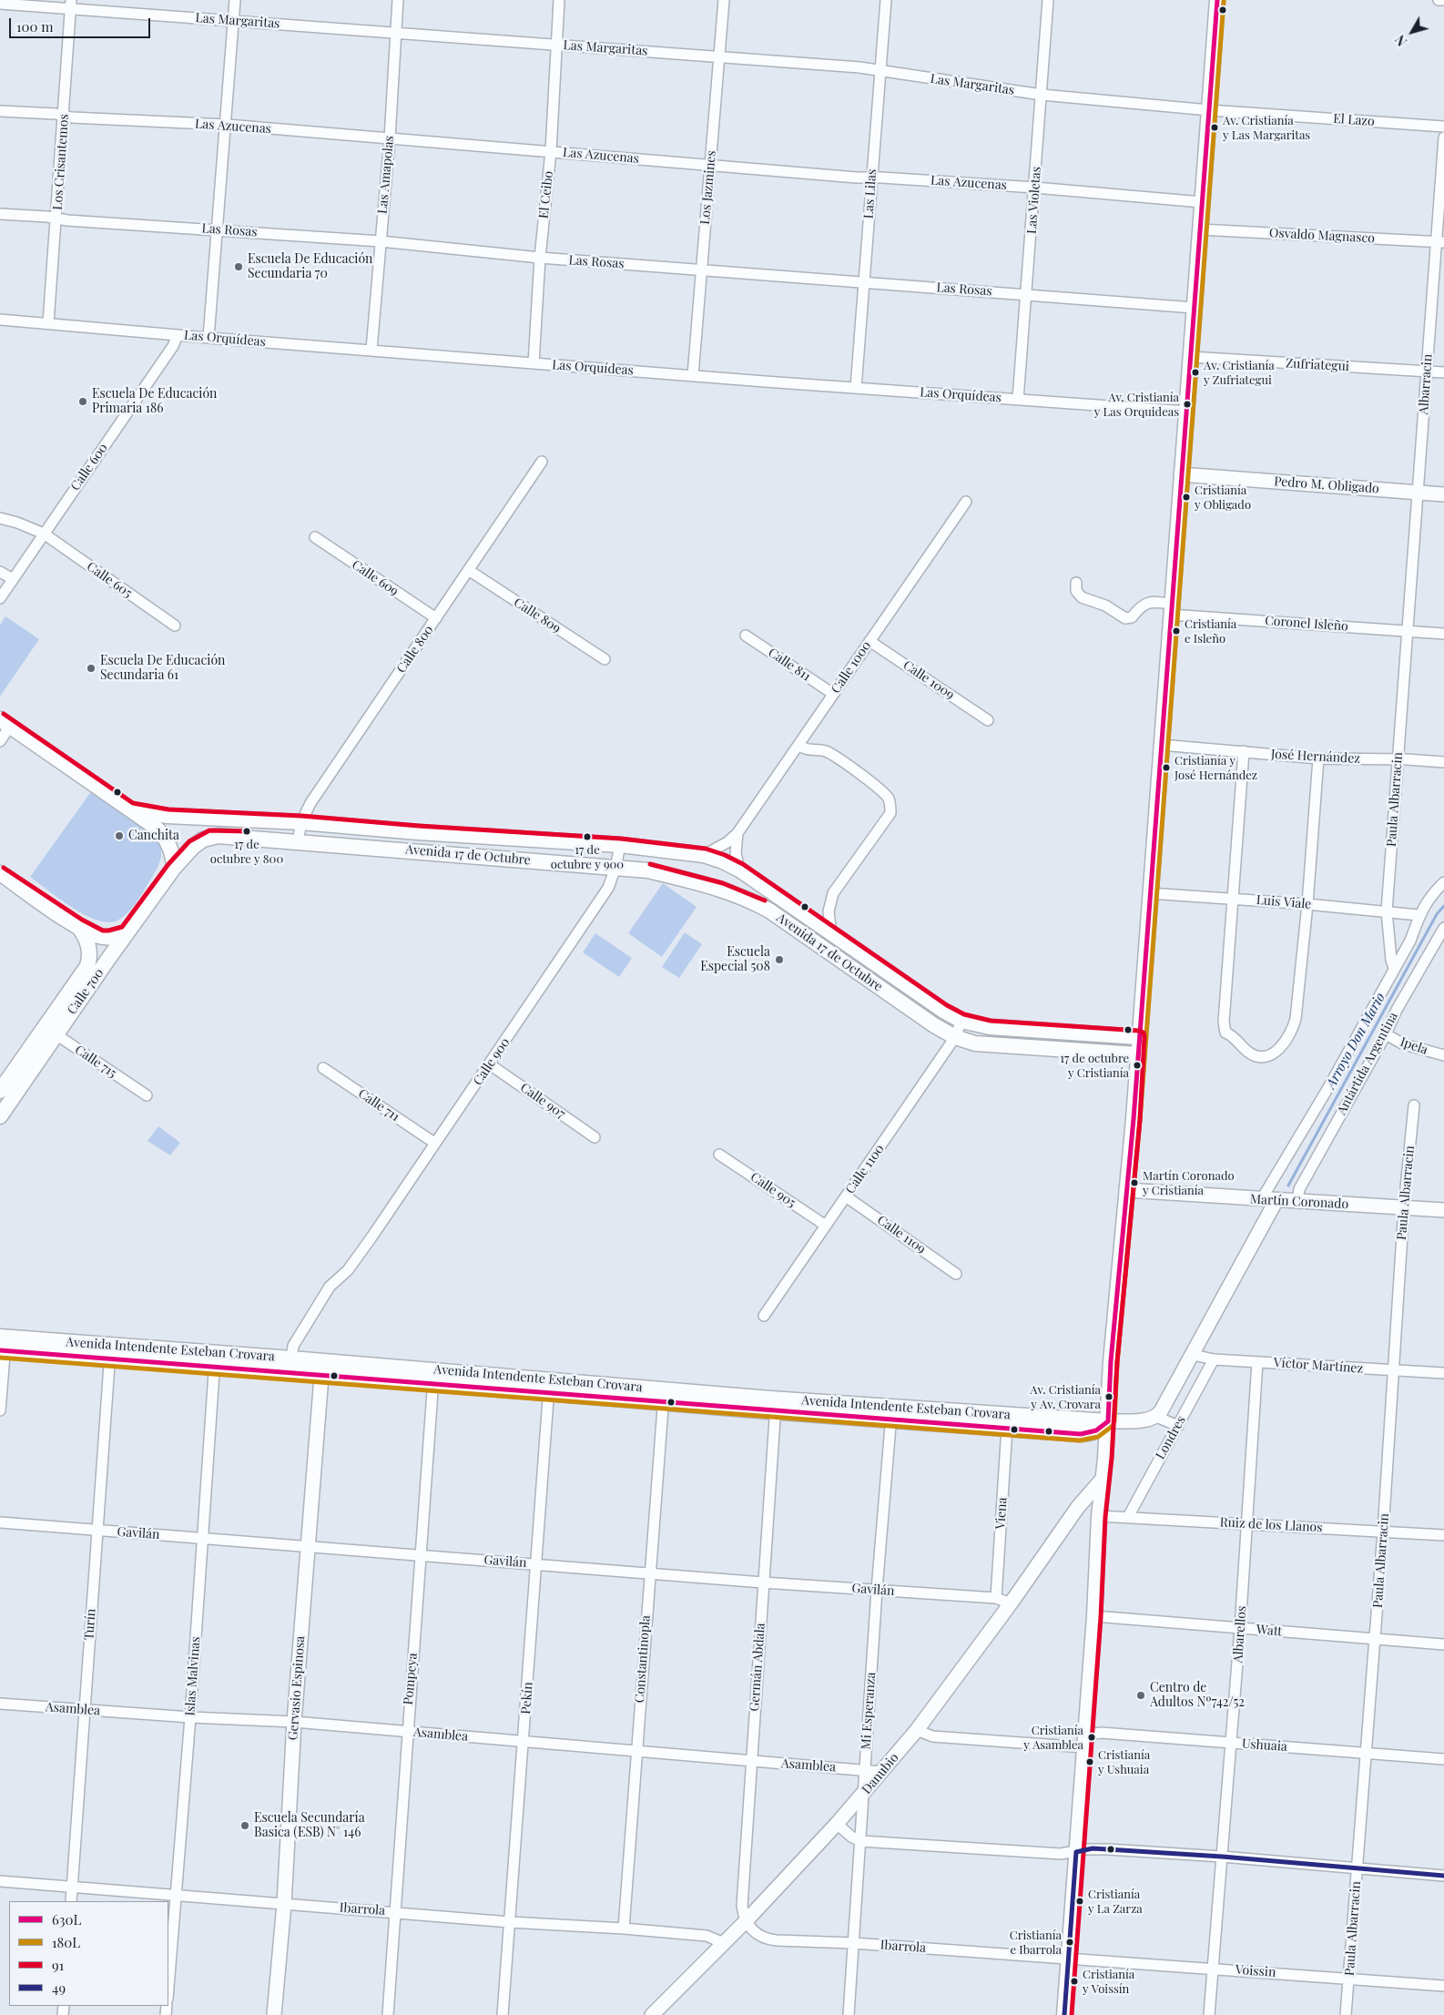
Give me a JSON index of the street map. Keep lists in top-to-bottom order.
{
  "streets": {
    "main road": ["Avenida 17 de Octubre", "Calle 700", "Avenida Intendente Esteban Crovara"],
    "street": [
      "Las Margaritas",
      "El Lazo",
      "Las Azucenas",
      "Los Crisantemos",
      "Las Amapolas",
      "Los Jazmines",
      "Las Lilas",
      "El Ceibo",
      "Las Violetas",
      "Las Rosas",
      "Osvaldo Magnasco",
      "Las Orquídeas",
      "Zufriategui",
      "Albarracin",
      "Calle 600",
      "Pedro M. Obligado",
      "Calle 609",
      "Calle 605",
      "Calle 809",
      "Coronel Isleño",
      "Calle 800",
      "Calle 811",
      "Calle 1000",
      "Calle 1009",
      "José Hernández",
      "Paula Albarracin",
      "Luis Viale",
      "Ipela",
      "Calle 715",
      "Calle 900",
      "Antártida Argentina",
      "Calle 907",
      "Calle 711",
      "Calle 1100",
      "Calle 905",
      "Martín Coronado",
      "Calle 1109",
      "Víctor Martínez",
      "Londres",
      "Viena",
      "Ruiz de los Llanos",
      "Gavilán",
      "Turín",
      "Watt",
      "Albarellos",
      "Constantinopla",
      "Germán Abdala",
      "Islas Malvinas",
      "Pompeya",
      "Gervasio Espinosa",
      "Pekín",
      "Asamblea",
      "Mi Esperanza",
      "Ushuaia",
      "Danubio",
      "Ibarrola",
      "Voissin"
    ]
  },
  "crossings": [
    ["Las Margaritas", "El Lazo"],
    ["Las Margaritas", "Los Crisantemos"],
    ["Las Margaritas", "Las Amapolas"],
    ["Las Margaritas", "Los Jazmines"],
    ["Las Margaritas", "Las Lilas"],
    ["Las Margaritas", "El Ceibo"],
    ["Las Margaritas", "Las Violetas"],
    ["Las Azucenas", "Los Crisantemos"],
    ["Las Azucenas", "Las Amapolas"],
    ["Las Azucenas", "Los Jazmines"],
    ["Las Azucenas", "Las Lilas"],
    ["Las Azucenas", "El Ceibo"],
    ["Las Azucenas", "Las Violetas"],
    ["Los Crisantemos", "Las Rosas"],
    ["Los Crisantemos", "Las Orquídeas"],
    ["Las Amapolas", "Las Rosas"],
    ["Las Amapolas", "Las Orquídeas"],
    ["Los Jazmines", "Las Rosas"],
    ["Los Jazmines", "Las Orquídeas"],
    ["Las Lilas", "Las Rosas"],
    ["Las Lilas", "Las Orquídeas"],
    ["El Ceibo", "Las Rosas"],
    ["El Ceibo", "Las Orquídeas"],
    ["Las Violetas", "Las Rosas"],
    ["Las Violetas", "Las Orquídeas"],
    ["Osvaldo Magnasco", "Albarracin"],
    ["Las Orquídeas", "Calle 600"],
    ["Zufriategui", "Albarracin"],
    ["Albarracin", "Pedro M. Obligado"],
    ["Albarracin", "Coronel Isleño"],
    ["Albarracin", "Paula Albarracin"],
    ["Calle 600", "Calle 605"],
    ["Calle 609", "Calle 800"],
    ["Calle 809", "Calle 800"],
    ["Coronel Isleño", "Paula Albarracin"],
    ["Calle 800", "Avenida 17 de Octubre"],
    ["Calle 811", "Calle 1000"],
    ["Calle 1000", "Calle 1009"],
    ["Calle 1000", "Avenida 17 de Octubre"],
    ["José Hernández", "Paula Albarracin"],
    ["Paula Albarracin", "Luis Viale"],
    ["Paula Albarracin", "Antártida Argentina"],
    ["Paula Albarracin", "Martín Coronado"],
    ["Paula Albarracin", "Víctor Martínez"],
    ["Paula Albarracin", "Ruiz de los Llanos"],
    ["Paula Albarracin", "Watt"],
    ["Paula Albarracin", "Ushuaia"],
    ["Paula Albarracin", "Voissin"],
    ["Avenida 17 de Octubre", "Calle 700"],
    ["Avenida 17 de Octubre", "Calle 900"],
    ["Avenida 17 de Octubre", "Calle 1100"],
    ["Luis Viale", "Antártida Argentina"],
    ["Calle 700", "Calle 715"],
    ["Ipela", "Antártida Argentina"],
    ["Calle 900", "Calle 907"],
    ["Calle 900", "Calle 711"],
    ["Calle 900", "Avenida Intendente Esteban Crovara"],
    ["Antártida Argentina", "Martín Coronado"],
    ["Calle 1100", "Calle 905"],
    ["Calle 1100", "Calle 1109"],
    ["Avenida Intendente Esteban Crovara", "Viena"],
    ["Avenida Intendente Esteban Crovara", "Turín"],
    ["Avenida Intendente Esteban Crovara", "Constantinopla"],
    ["Avenida Intendente Esteban Crovara", "Germán Abdala"],
    ["Avenida Intendente Esteban Crovara", "Islas Malvinas"],
    ["Avenida Intendente Esteban Crovara", "Pompeya"],
    ["Avenida Intendente Esteban Crovara", "Gervasio Espinosa"],
    ["Avenida Intendente Esteban Crovara", "Pekín"],
    ["Avenida Intendente Esteban Crovara", "Mi Esperanza"],
    ["Víctor Martínez", "Londres"],
    ["Víctor Martínez", "Albarellos"],
    ["Londres", "Ruiz de los Llanos"],
    ["Viena", "Gavilán"],
    ["Ruiz de los Llanos", "Albarellos"],
    ["Gavilán", "Turín"],
    ["Gavilán", "Constantinopla"],
    ["Gavilán", "Germán Abdala"],
    ["Gavilán", "Islas Malvinas"],
    ["Gavilán", "Pompeya"],
    ["Gavilán", "Gervasio Espinosa"],
    ["Gavilán", "Pekín"],
    ["Gavilán", "Mi Esperanza"],
    ["Gavilán", "Danubio"],
    ["Turín", "Asamblea"],
    ["Turín", "Ibarrola"],
    ["Watt", "Albarellos"],
    ["Albarellos", "Ushuaia"],
    ["Albarellos", "Voissin"],
    ["Constantinopla", "Asamblea"],
    ["Constantinopla", "Ibarrola"],
    ["Germán Abdala", "Asamblea"],
    ["Germán Abdala", "Danubio"],
    ["Germán Abdala", "Ibarrola"],
    ["Islas Malvinas", "Asamblea"],
    ["Islas Malvinas", "Ibarrola"],
    ["Pompeya", "Asamblea"],
    ["Pompeya", "Ibarrola"],
    ["Gervasio Espinosa", "Asamblea"],
    ["Gervasio Espinosa", "Ibarrola"],
    ["Pekín", "Asamblea"],
    ["Pekín", "Ibarrola"],
    ["Asamblea", "Mi Esperanza"],
    ["Asamblea", "Danubio"],
    ["Mi Esperanza", "Danubio"],
    ["Mi Esperanza", "Ibarrola"],
    ["Danubio", "Ibarrola"],
    ["Ibarrola", "Voissin"]
  ],
  "water": ["Arroyo Don Mario"],
  "places": [
    "Av. Cristianía y Las Margaritas",
    "Escuela De Educación Secundaria 70",
    "Av. Cristianía y Zufriategui",
    "Escuela De Educación Primaria 186",
    "Av. Cristianía y Las Orquideas",
    "Cristianía y Obligado",
    "Cristianía e Isleño",
    "Escuela De Educación Secundaria 61",
    "Cristianía y José Hernández",
    "17 de octubre y 800",
    "Canchita",
    "17 de octubre y 900",
    "Escuela Especial 508",
    "17 de octubre y Cristianía",
    "Martín Coronado y Cristianía",
    "Av. Cristianía y Av. Crovara",
    "Centro de Adultos Nº742/52",
    "Cristianía y Asamblea",
    "Cristianía y Ushuaia",
    "Escuela Secundaría Basica (ESB) N° 146",
    "Cristianía y La Zarza",
    "Cristianía e Ibarrola",
    "Cristianía y Voissín"
  ],
  "lines": [
    "transit line 630L",
    "transit line 180L",
    "transit line 91",
    "transit line 49"
  ],
  "legend": [
    "630L",
    "180L",
    "91",
    "49"
  ],
  "scale_bar": "100 m",
  "north": "bottom left"
}
